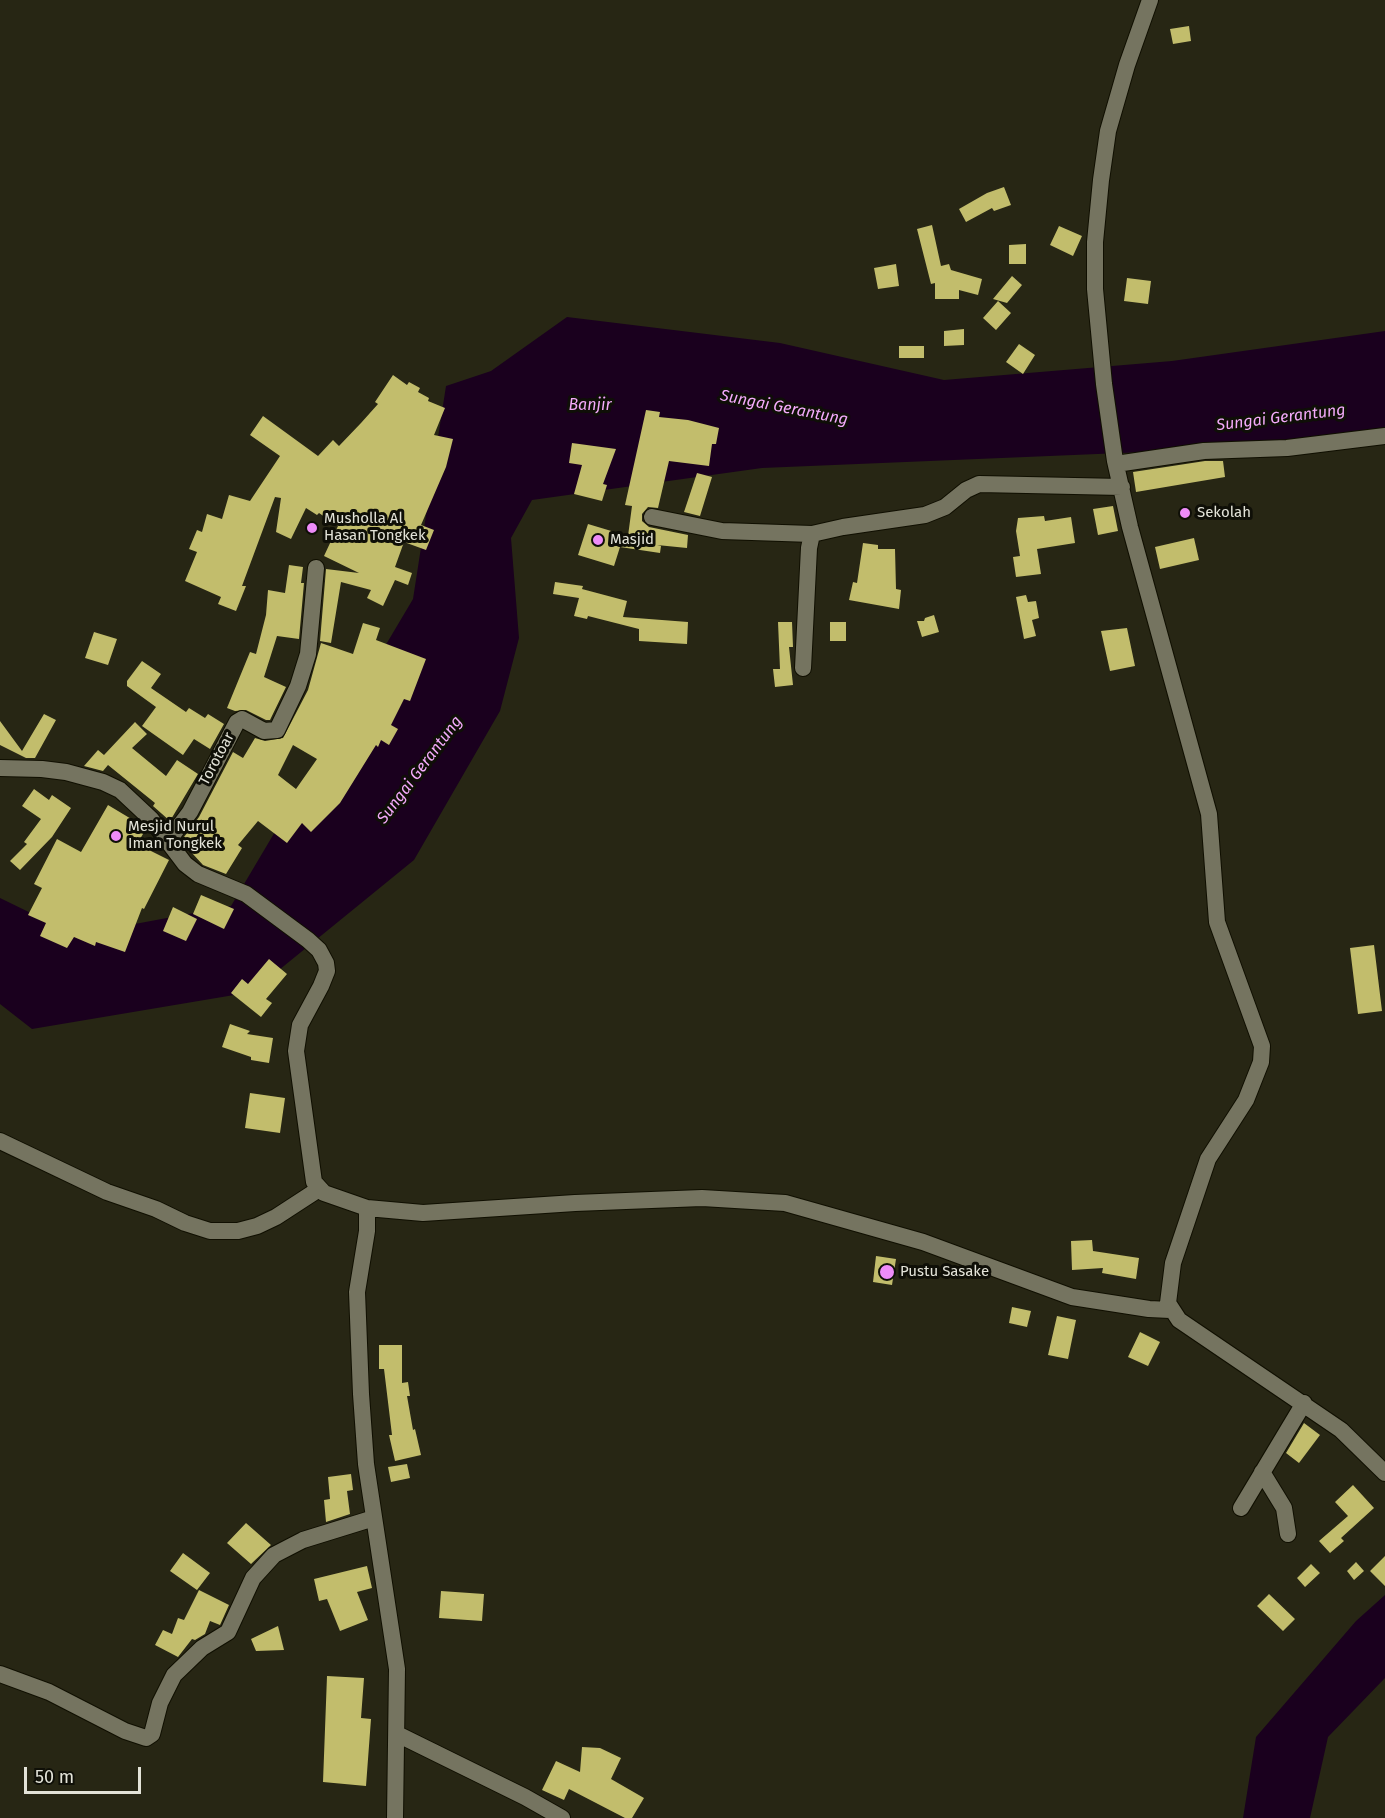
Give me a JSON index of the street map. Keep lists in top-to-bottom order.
{
  "streets": {
    "street": ["Torotoar"]
  },
  "water": ["Banjir", "Sungai Gerantung"],
  "places": [
    "Sekolah",
    "Musholla Al Hasan Tongkek",
    "Masjid",
    "Mesjid Nurul Iman Tongkek",
    "Pustu Sasake"
  ],
  "scale_bar": "50 m"
}
